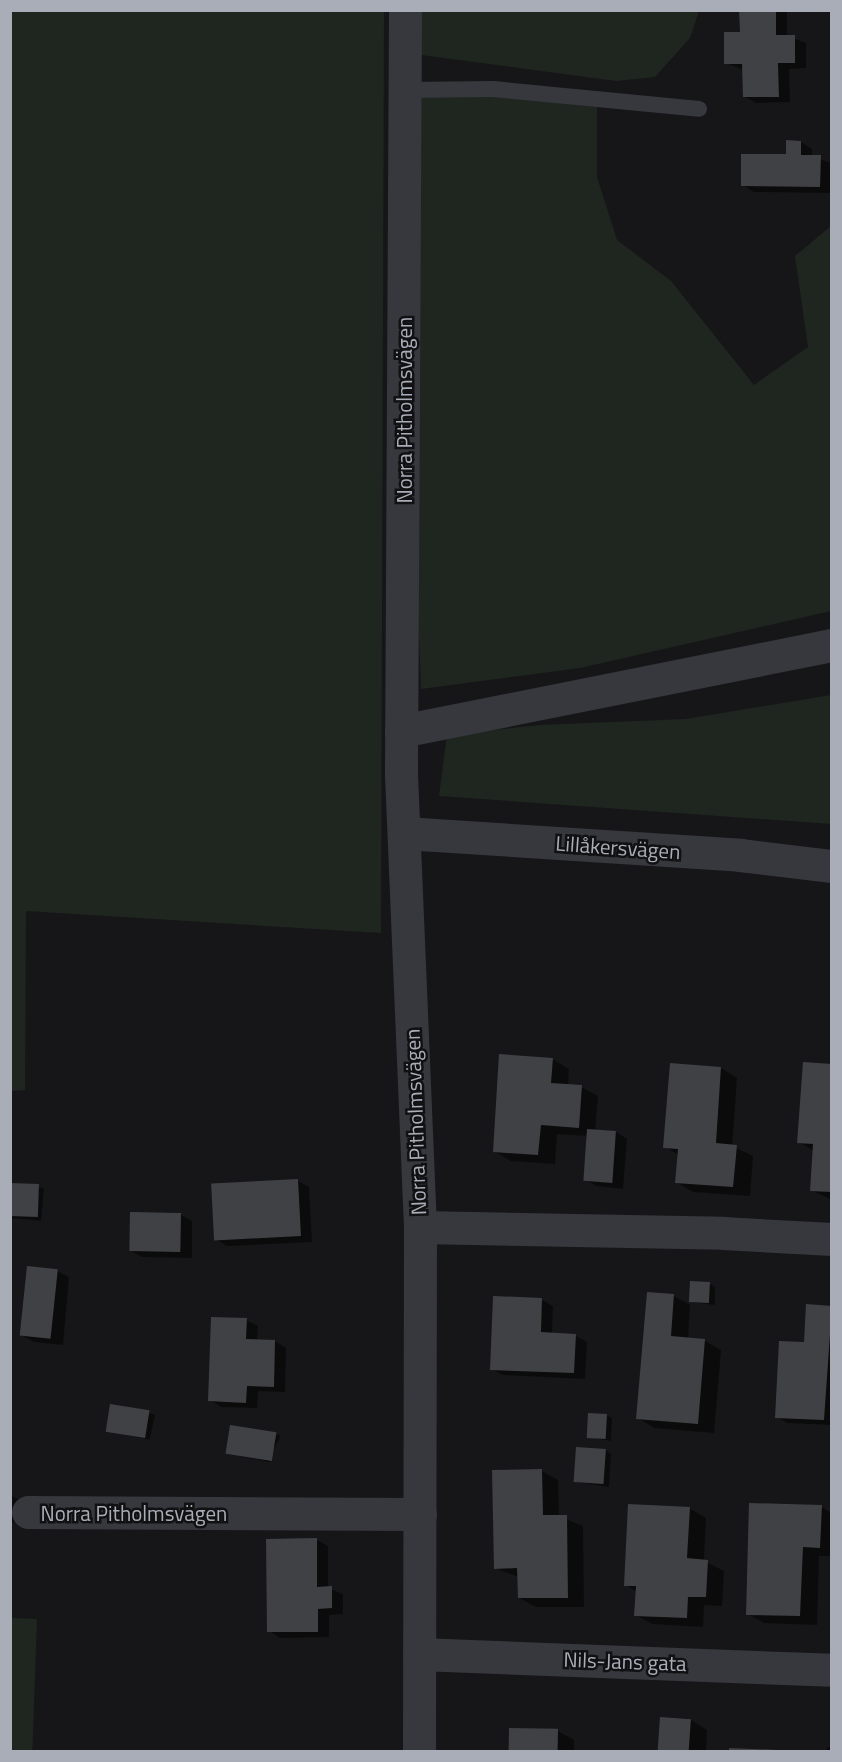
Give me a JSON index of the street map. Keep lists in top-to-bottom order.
{
  "streets": {
    "street": ["Norra Pitholmsvägen", "Lillåkersvägen", "Nils-Jans gata"]
  },
  "crossings": [
    ["Norra Pitholmsvägen", "Lillåkersvägen"],
    ["Norra Pitholmsvägen", "Nils-Jans gata"]
  ]
}
